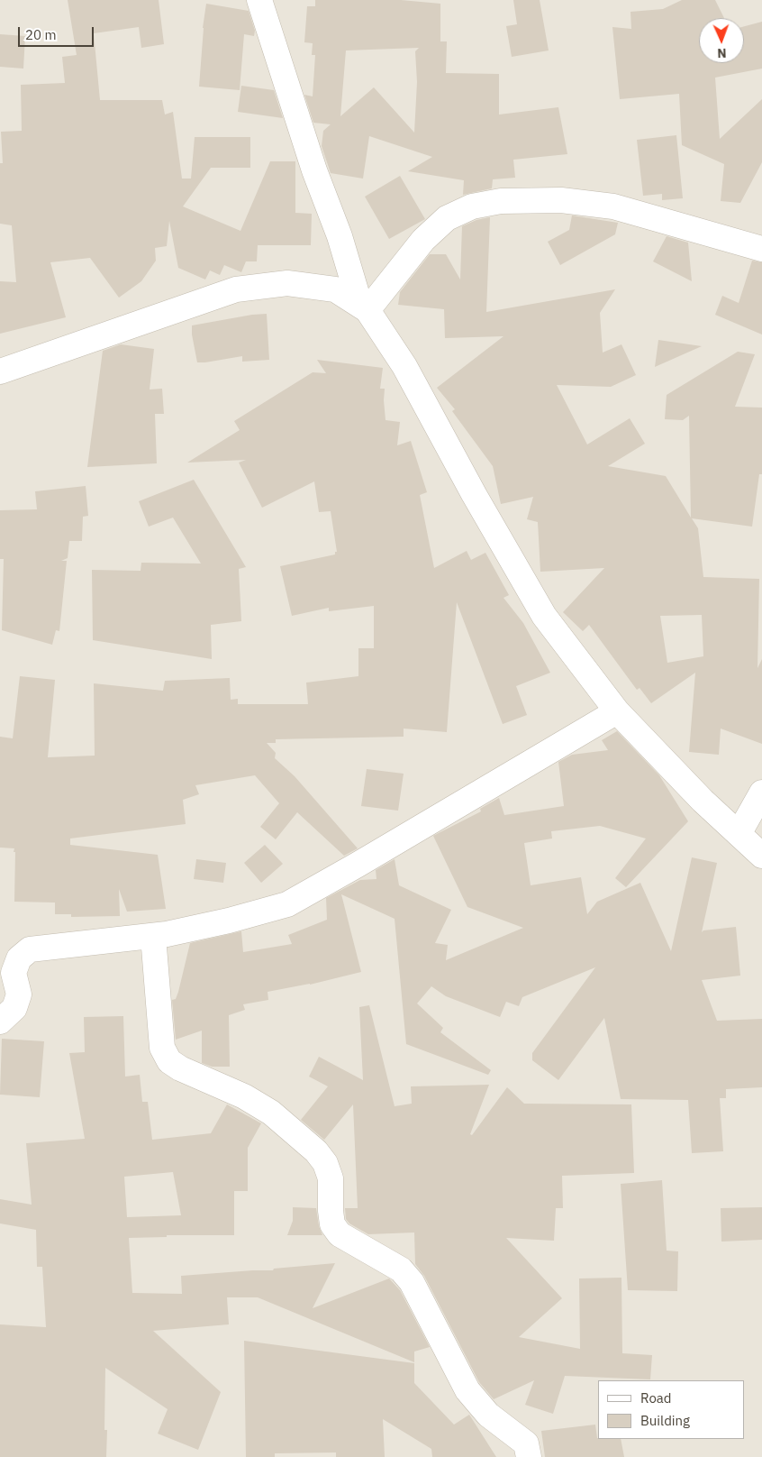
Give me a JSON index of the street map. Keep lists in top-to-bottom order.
{
  "legend": ["Road", "Building"],
  "scale_bar": "20 m",
  "north": "bottom"
}
